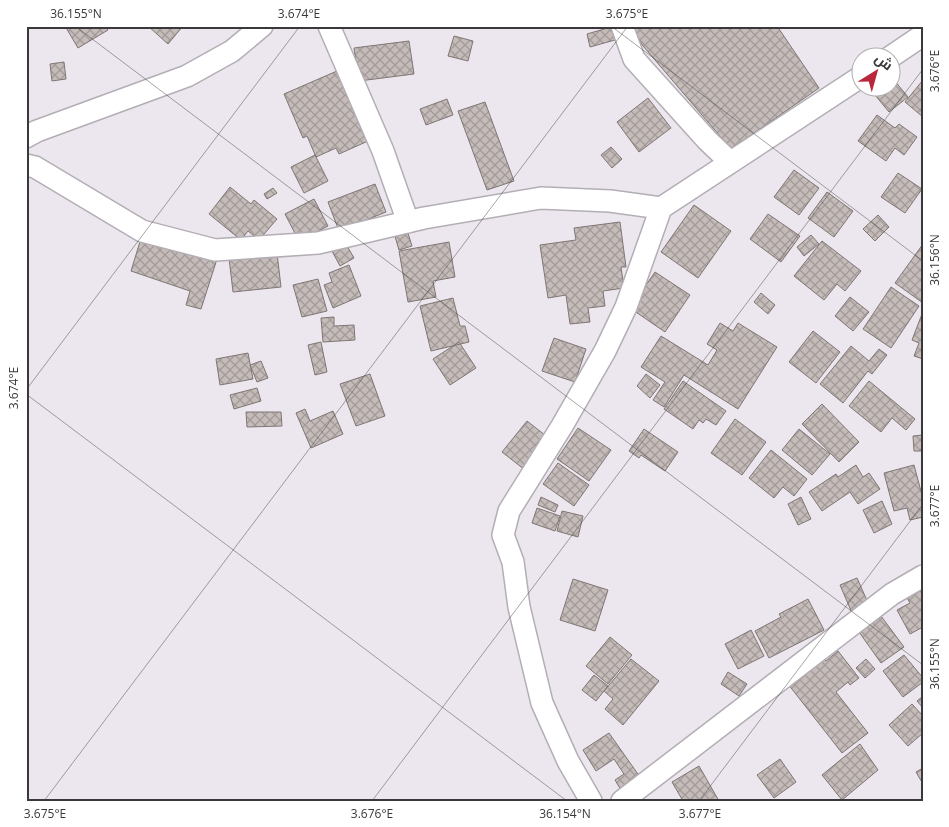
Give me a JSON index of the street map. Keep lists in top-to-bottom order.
{
  "north": "top right",
  "coordinates": [
    "36.155°N",
    "3.674°E",
    "3.675°E",
    "3.676°E",
    "36.156°N",
    "3.677°E",
    "36.154°N"
  ]
}
